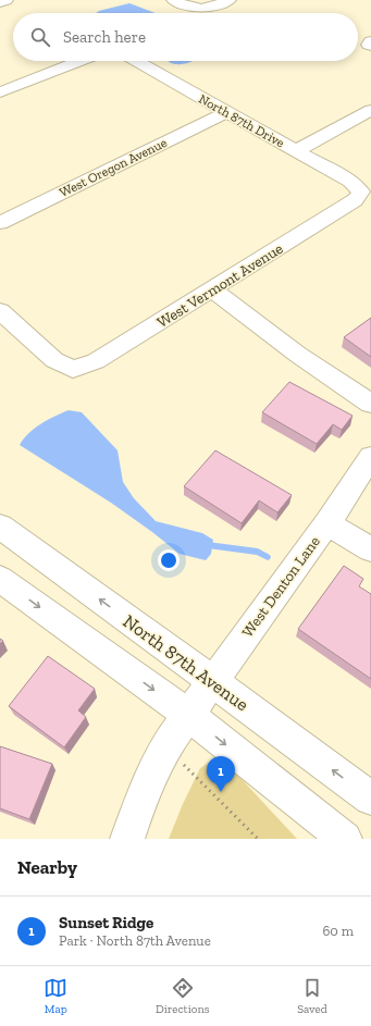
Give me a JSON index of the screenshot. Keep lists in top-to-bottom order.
{
  "streets": {
    "street": [
      "North 87th Drive",
      "West Oregon Avenue",
      "West Vermont Avenue",
      "West Denton Lane",
      "North 87th Avenue"
    ]
  },
  "crossings": [
    ["North 87th Drive", "West Oregon Avenue"],
    ["North 87th Drive", "West Vermont Avenue"],
    ["West Denton Lane", "North 87th Avenue"]
  ],
  "page": {
    "search": "Search here",
    "pins": "1",
    "heading": "Nearby",
    "list": [
      {
        "mark": "1",
        "name": "Sunset Ridge",
        "note": "Park · North 87th Avenue",
        "value": "60 m"
      }
    ],
    "nav": ["Map", "Directions", "Saved"]
  }
}
